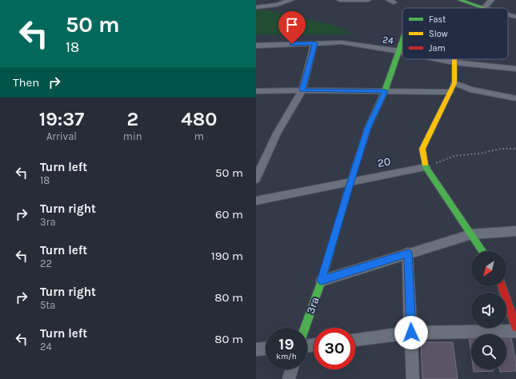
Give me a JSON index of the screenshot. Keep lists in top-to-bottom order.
{
  "streets": {
    "street": ["24", "20", "3ra"]
  },
  "crossings": [
    ["24", "3ra"],
    ["20", "3ra"]
  ],
  "legend": ["Fast", "Slow", "Jam"],
  "north": "bottom left",
  "page": {
    "turn": ["50 m", "18"],
    "then": "Then",
    "eta": [
      "19:37",
      "Arrival",
      "2",
      "min",
      "480",
      "m"
    ],
    "list": [
      {
        "name": "Turn left",
        "note": "18",
        "value": "50 m"
      },
      {
        "name": "Turn right",
        "note": "3ra",
        "value": "60 m"
      },
      {
        "name": "Turn left",
        "note": "22",
        "value": "190 m"
      },
      {
        "name": "Turn right",
        "note": "5ta",
        "value": "80 m"
      },
      {
        "name": "Turn left",
        "note": "24",
        "value": "80 m"
      }
    ],
    "speed": "19 km/h",
    "limit": "30"
  }
}
